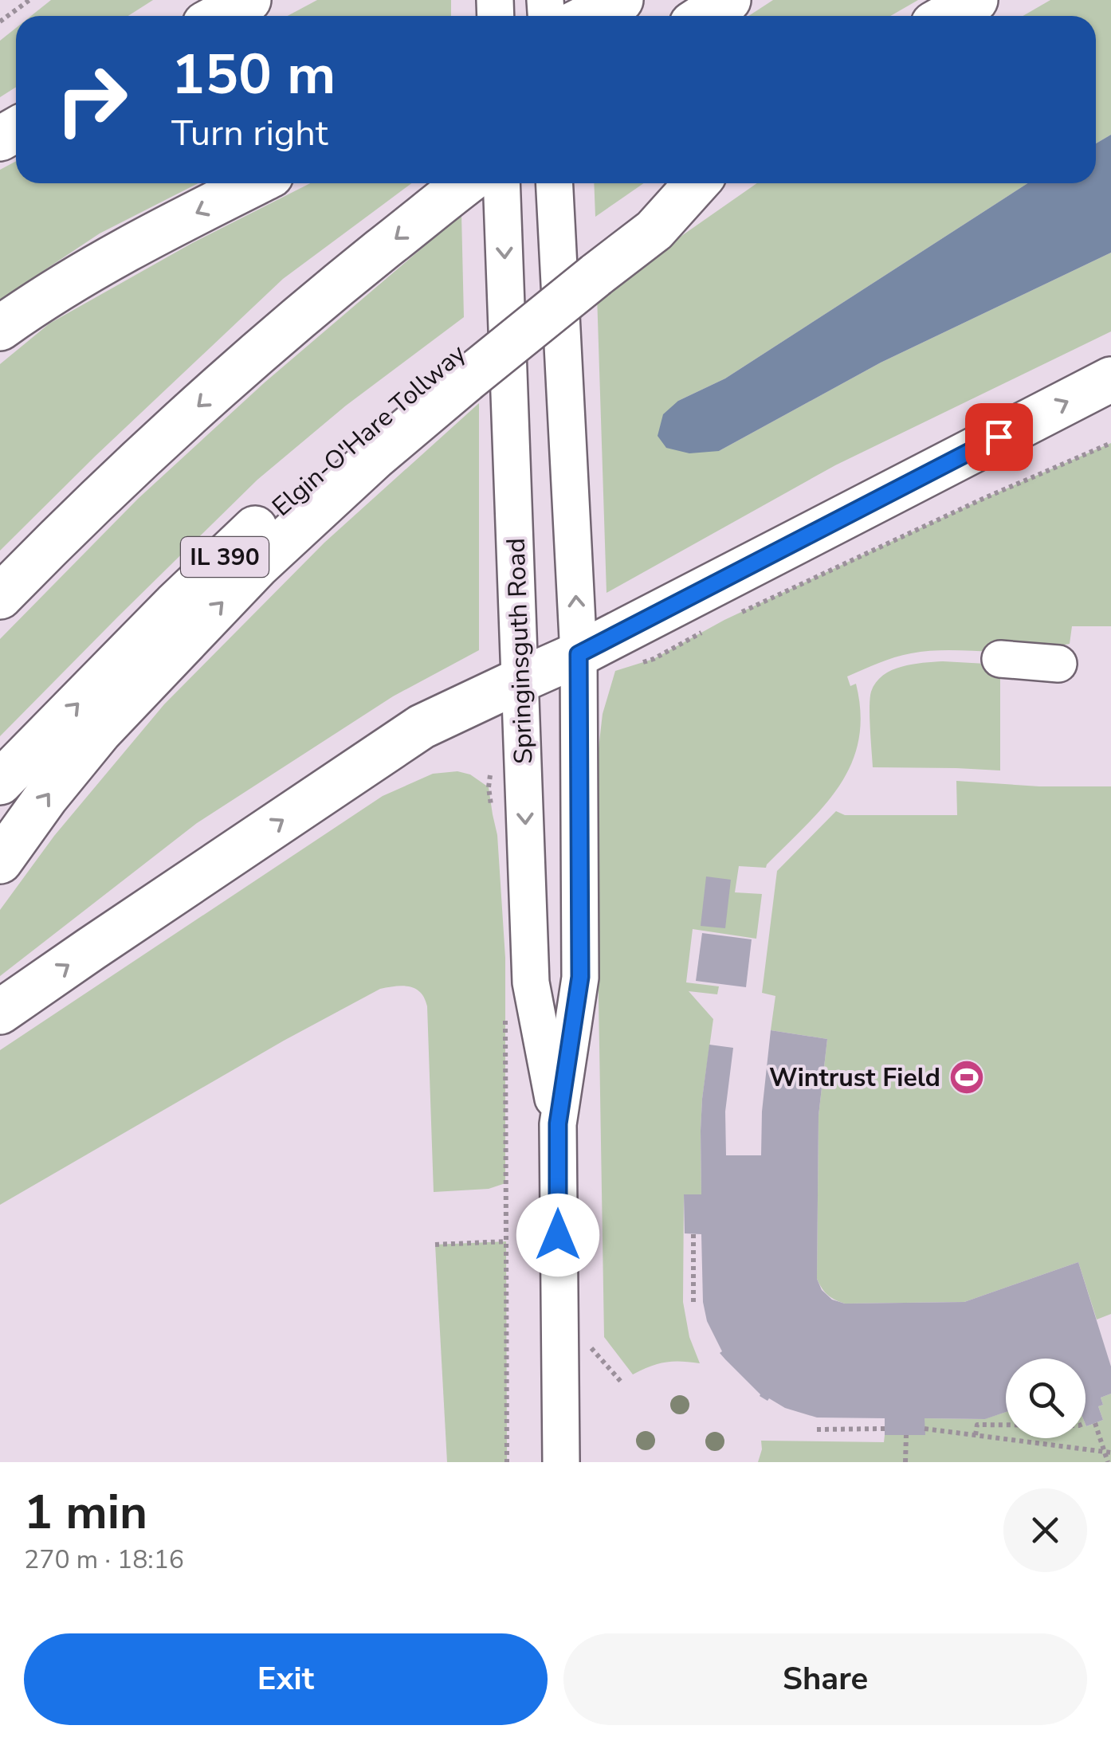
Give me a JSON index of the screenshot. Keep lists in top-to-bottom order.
{
  "streets": {
    "main road": ["Elgin-O'Hare Tollway", "IL 390"],
    "street": ["Springinsguth Road"]
  },
  "places": {
    "sports": ["Wintrust Field"]
  },
  "page": {
    "turn": ["150 m", "Turn right"],
    "heading": ["1 min", "270 m · 18:16"],
    "buttons": ["Exit", "Share"]
  }
}
